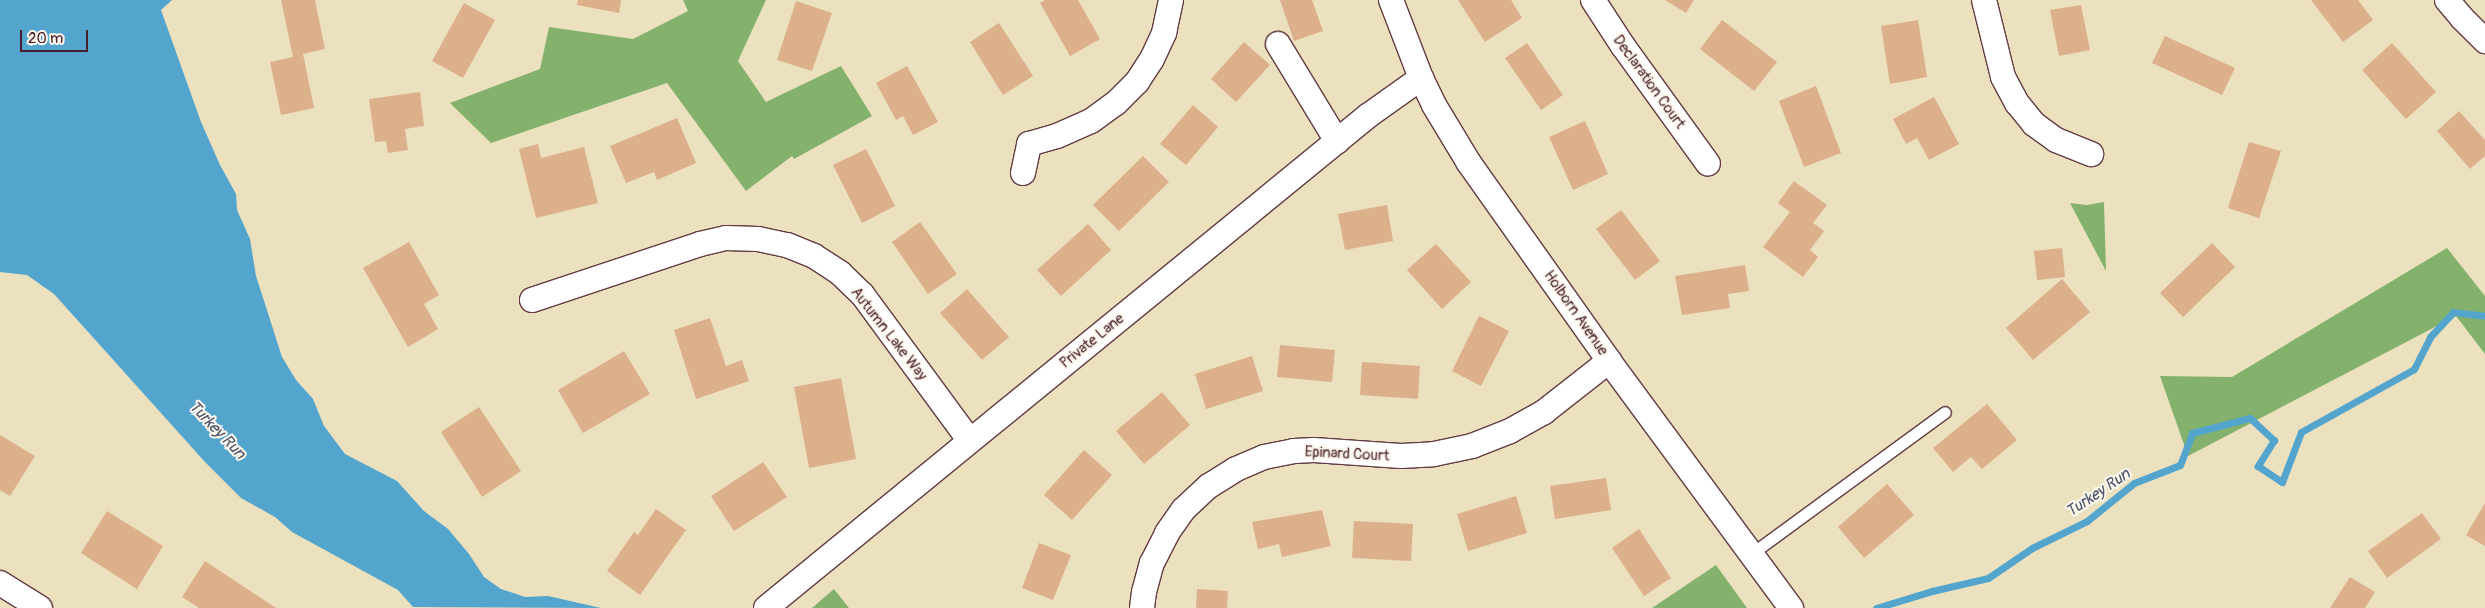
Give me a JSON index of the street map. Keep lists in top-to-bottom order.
{
  "streets": {
    "street": [
      "Declaration Court",
      "Holborn Avenue",
      "Autumn Lake Way",
      "Private Lane",
      "Epinard Court"
    ]
  },
  "crossings": [
    ["Holborn Avenue", "Private Lane"],
    ["Holborn Avenue", "Epinard Court"],
    ["Autumn Lake Way", "Private Lane"]
  ],
  "water": ["Turkey Run"],
  "scale_bar": "20 m"
}
